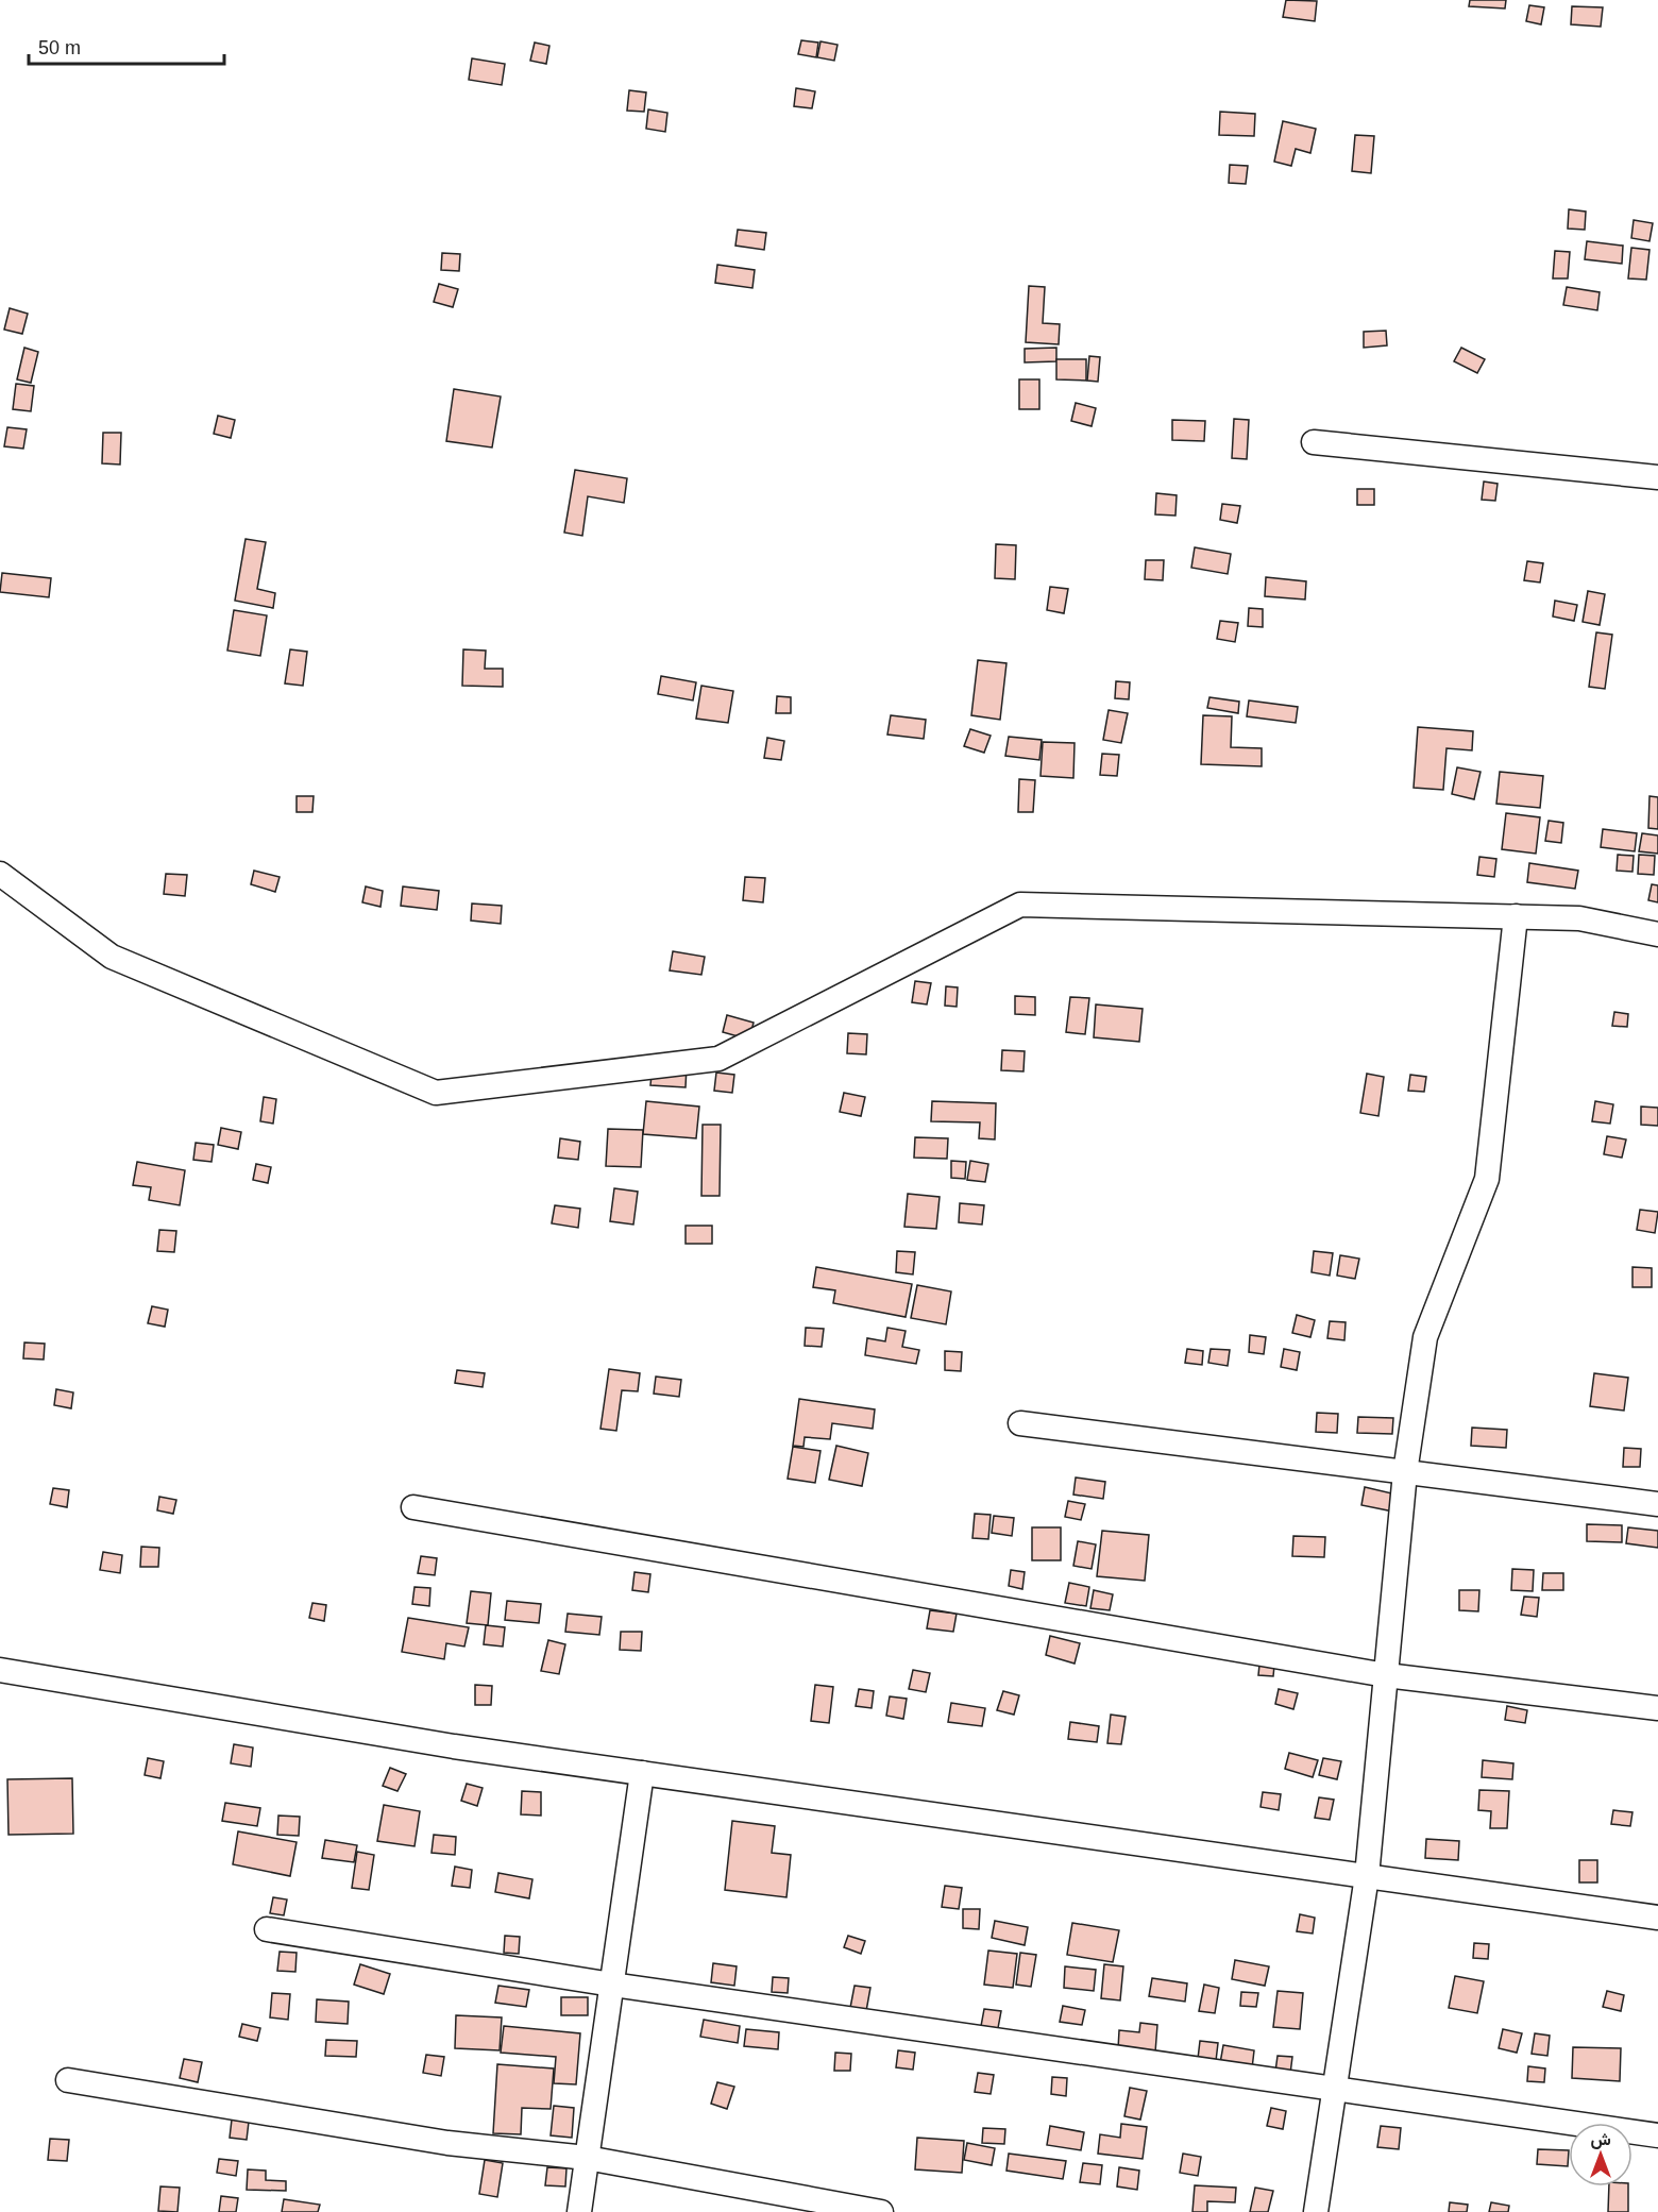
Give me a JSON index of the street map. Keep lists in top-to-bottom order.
{
  "scale_bar": "50 m",
  "north": "top"
}
